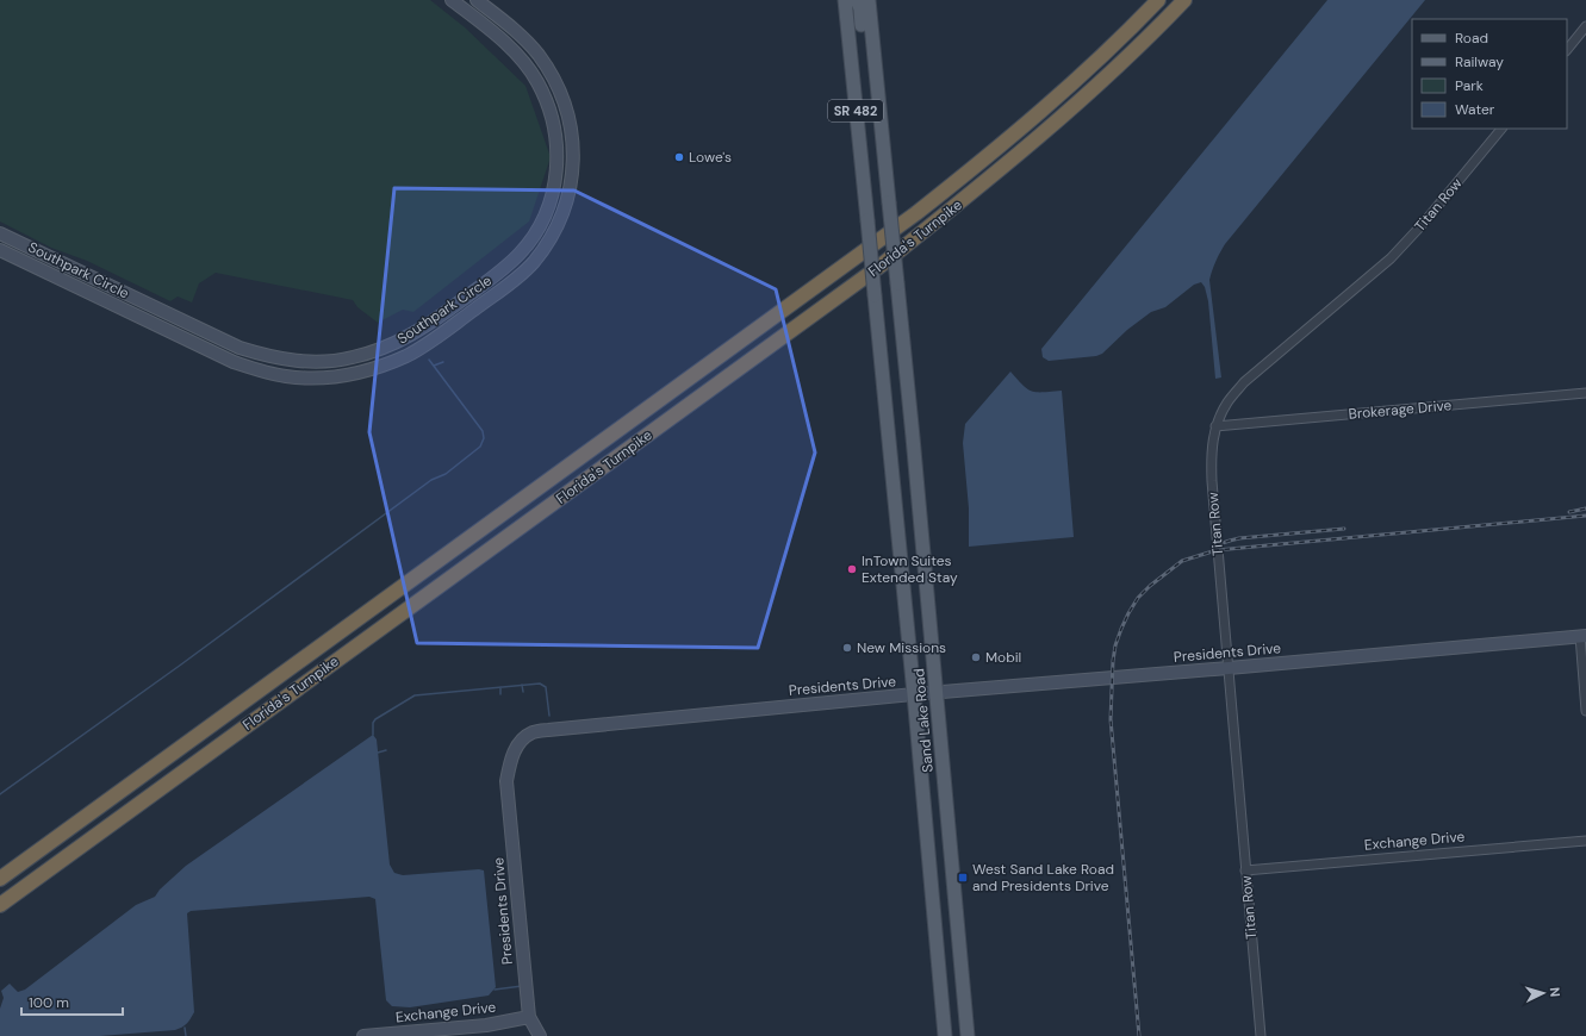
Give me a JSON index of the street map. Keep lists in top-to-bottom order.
{
  "streets": {
    "highway": ["Florida's Turnpike"],
    "main road": ["SR 482", "Sand Lake Road"],
    "street": [
      "Titan Row",
      "Southpark Circle",
      "Brokerage Drive",
      "Presidents Drive",
      "Exchange Drive"
    ]
  },
  "crossings": [
    ["SR 482", "Sand Lake Road"],
    ["Titan Row", "Brokerage Drive"],
    ["Titan Row", "Presidents Drive"],
    ["Titan Row", "Exchange Drive"],
    ["Presidents Drive", "Sand Lake Road"],
    ["Presidents Drive", "Exchange Drive"]
  ],
  "places": {
    "other": [
      "Lowe's",
      "InTown Suites Extended Stay",
      "New Missions",
      "Mobil"
    ],
    "transit": ["West Sand Lake Road and Presidents Drive"]
  },
  "legend": [
    "Road",
    "Railway",
    "Park",
    "Water"
  ],
  "scale_bar": "100 m",
  "north": "right"
}
